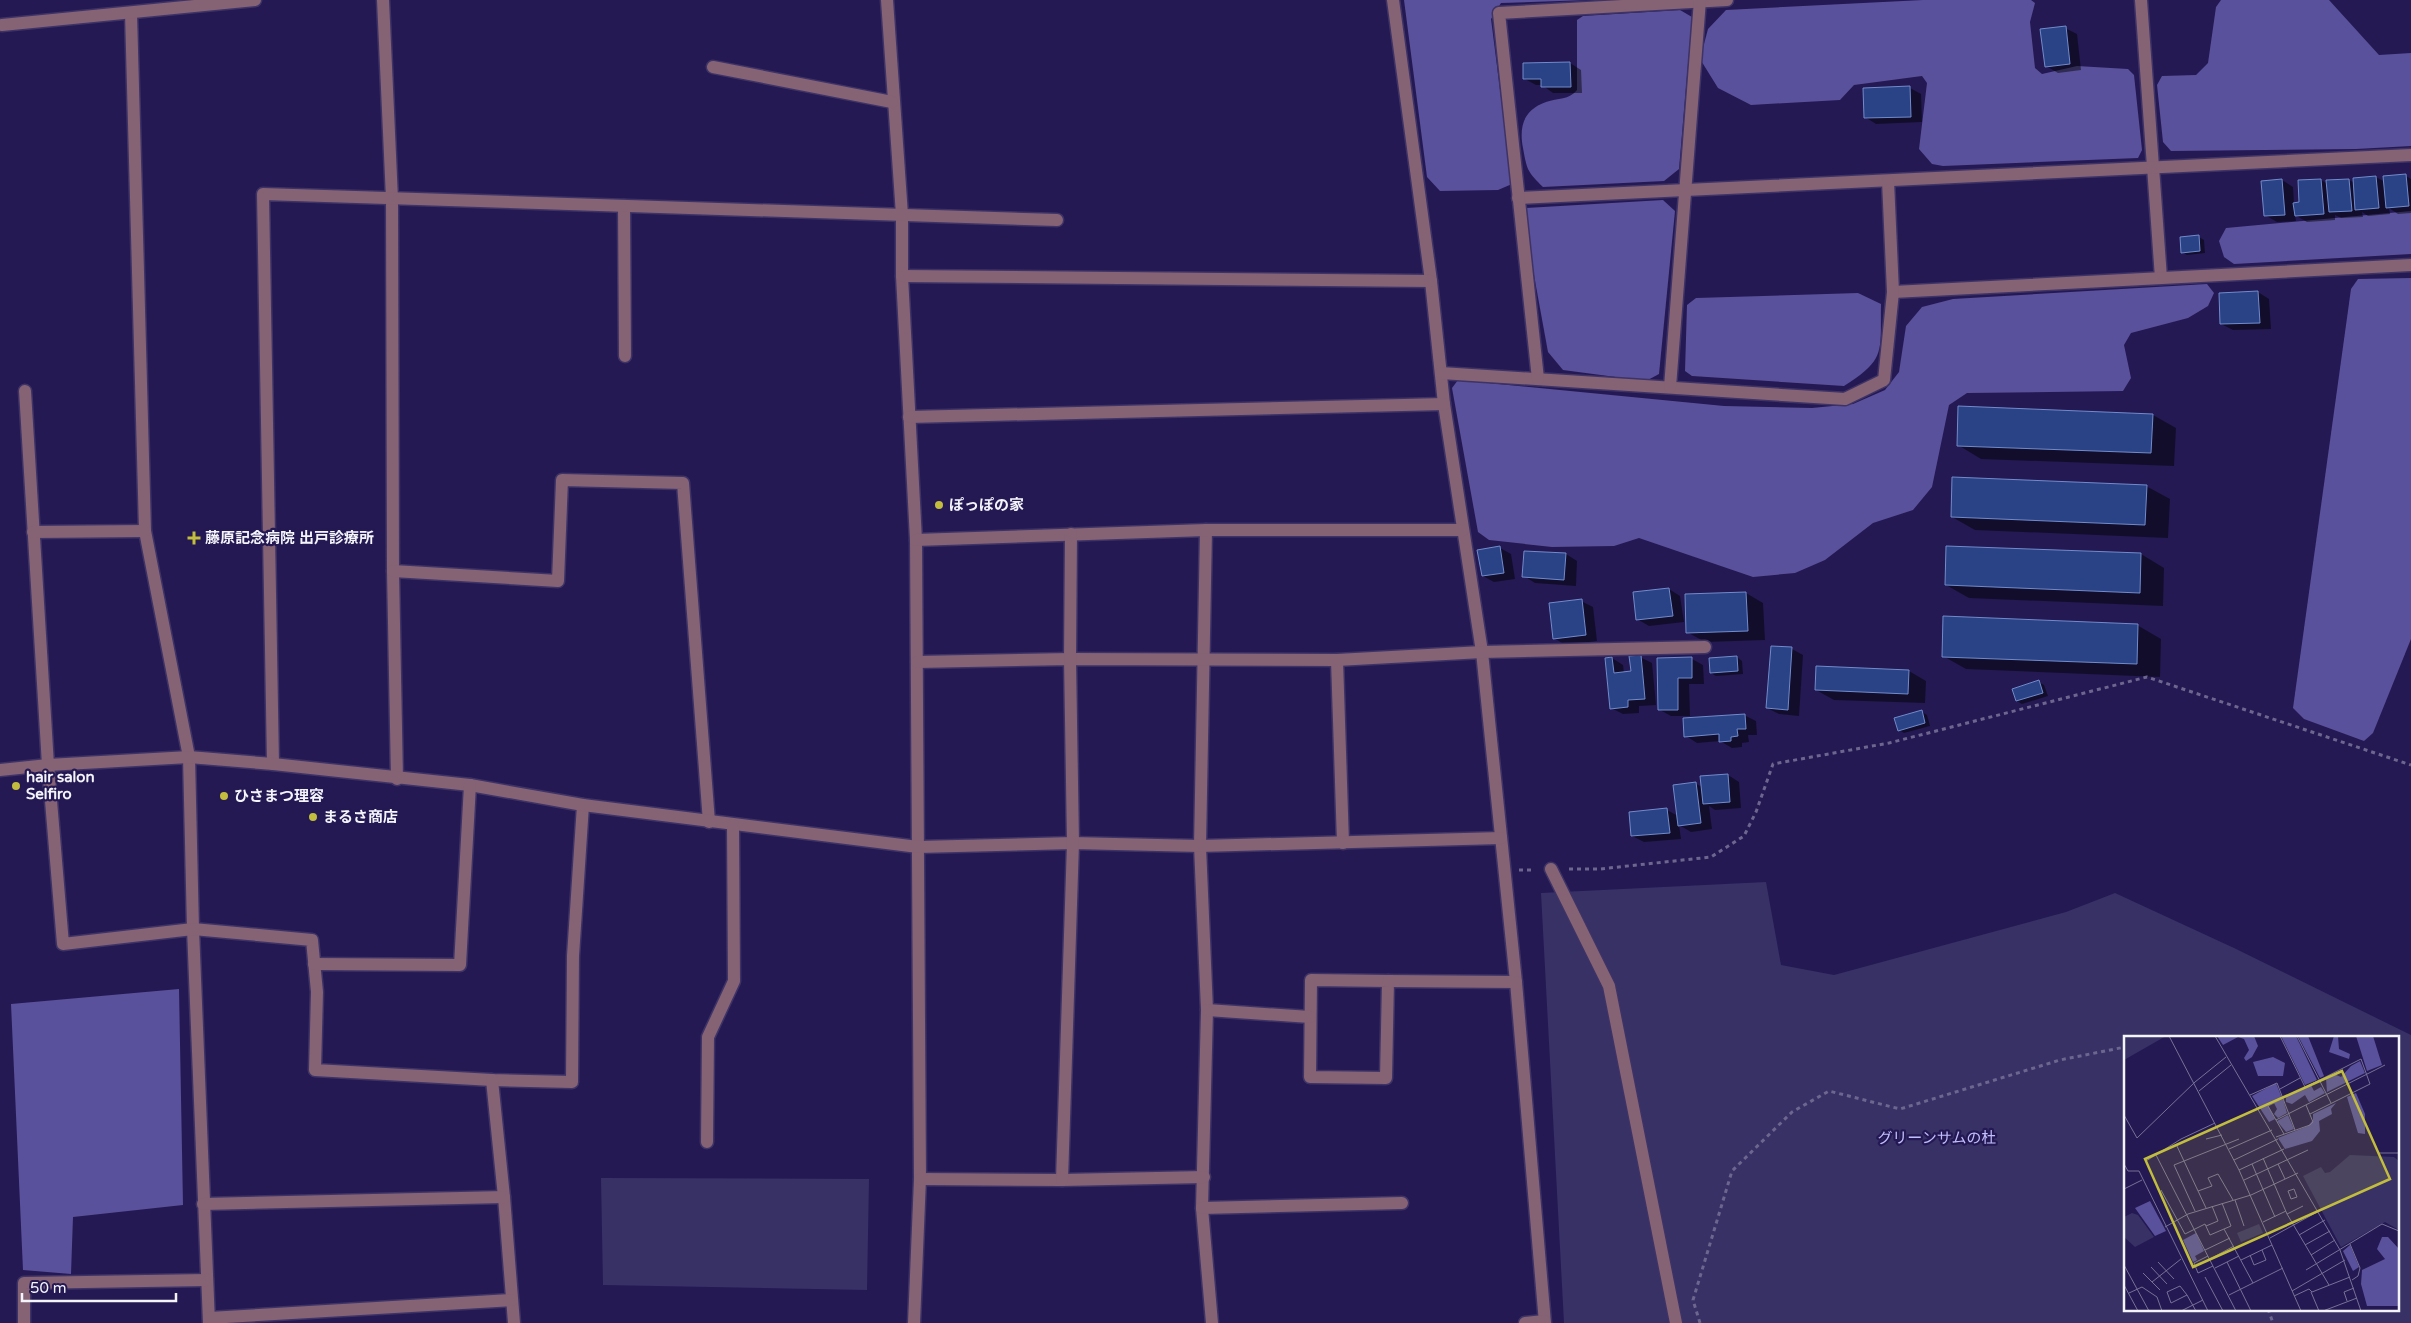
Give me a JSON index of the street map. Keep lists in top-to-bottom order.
{
  "parks": ["グリーンサムの杜"],
  "places": {
    "other": [
      "ぽっぽの家",
      "hair salon Selfiro",
      "ひさまつ理容",
      "まるさ商店"
    ],
    "health": ["藤原記念病院 出戸診療所"]
  },
  "scale_bar": "50 m"
}
